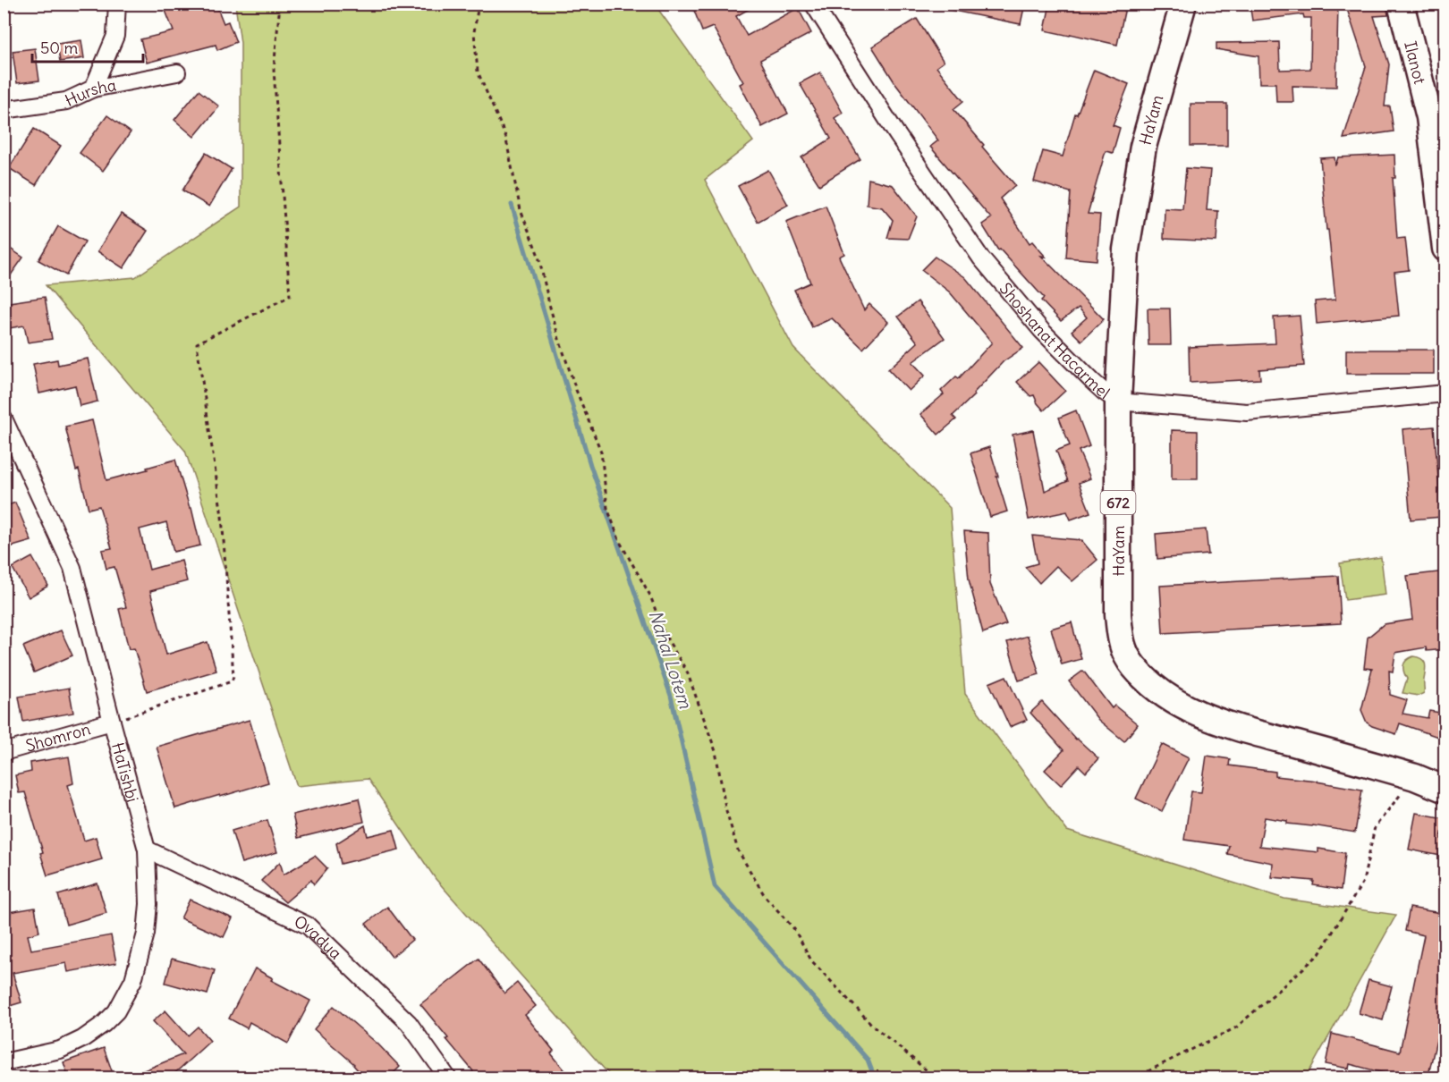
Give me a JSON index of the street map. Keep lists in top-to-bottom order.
{
  "streets": {
    "main road": ["Ilanot", "HaYam", "672"],
    "street": [
      "Hursha",
      "Shoshanat Hacarmel",
      "Shomron",
      "HaTishbi",
      "Ovadya"
    ]
  },
  "crossings": [
    ["HaYam", "Shoshanat Hacarmel"],
    ["Shomron", "HaTishbi"],
    ["HaTishbi", "Ovadya"]
  ],
  "water": ["Nahal Lotem"],
  "scale_bar": "50 m"
}
